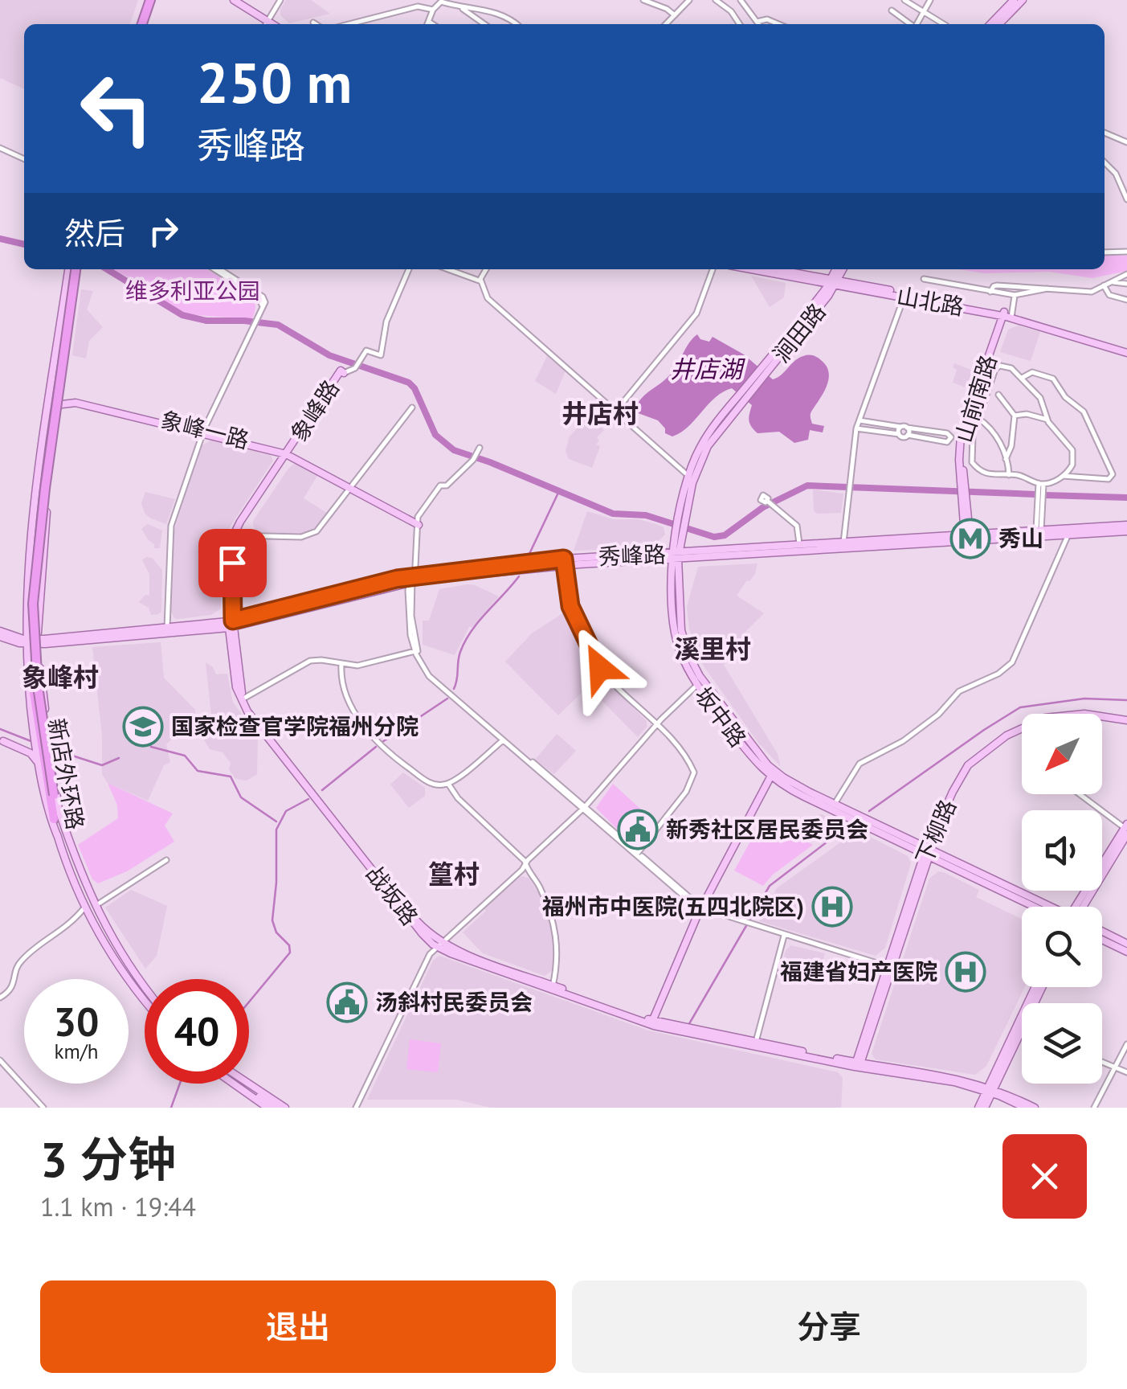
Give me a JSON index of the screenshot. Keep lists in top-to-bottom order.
{
  "streets": {
    "highway": ["新店外环路"],
    "main road": [
      "山北路",
      "涧田路",
      "山前南路",
      "象峰路",
      "象峰一路",
      "秀峰路",
      "坂中路",
      "下柳路",
      "战坂路"
    ]
  },
  "crossings": [
    ["山北路", "涧田路"],
    ["山北路", "山前南路"],
    ["山前南路", "秀峰路"],
    ["象峰路", "象峰一路"],
    ["象峰路", "战坂路"],
    ["秀峰路", "坂中路"],
    ["坂中路", "下柳路"],
    ["下柳路", "战坂路"]
  ],
  "districts": [
    "井店村",
    "溪里村",
    "象峰村",
    "篁村"
  ],
  "water": ["井店湖"],
  "parks": ["维多利亚公园"],
  "places": {
    "metro station": ["秀山"],
    "school or university": ["国家检查官学院福州分院"],
    "public building": ["新秀社区居民委员会", "汤斜村民委员会"],
    "hospital": ["福州市中医院(五四北院区)", "福建省妇产医院"]
  },
  "north": "bottom left",
  "page": {
    "turn": ["250 m", "秀峰路"],
    "then": "然后",
    "speed": "30 km/h",
    "limit": "40",
    "heading": ["3 分钟", "1.1 km · 19:44"],
    "buttons": ["退出", "分享"]
  }
}
